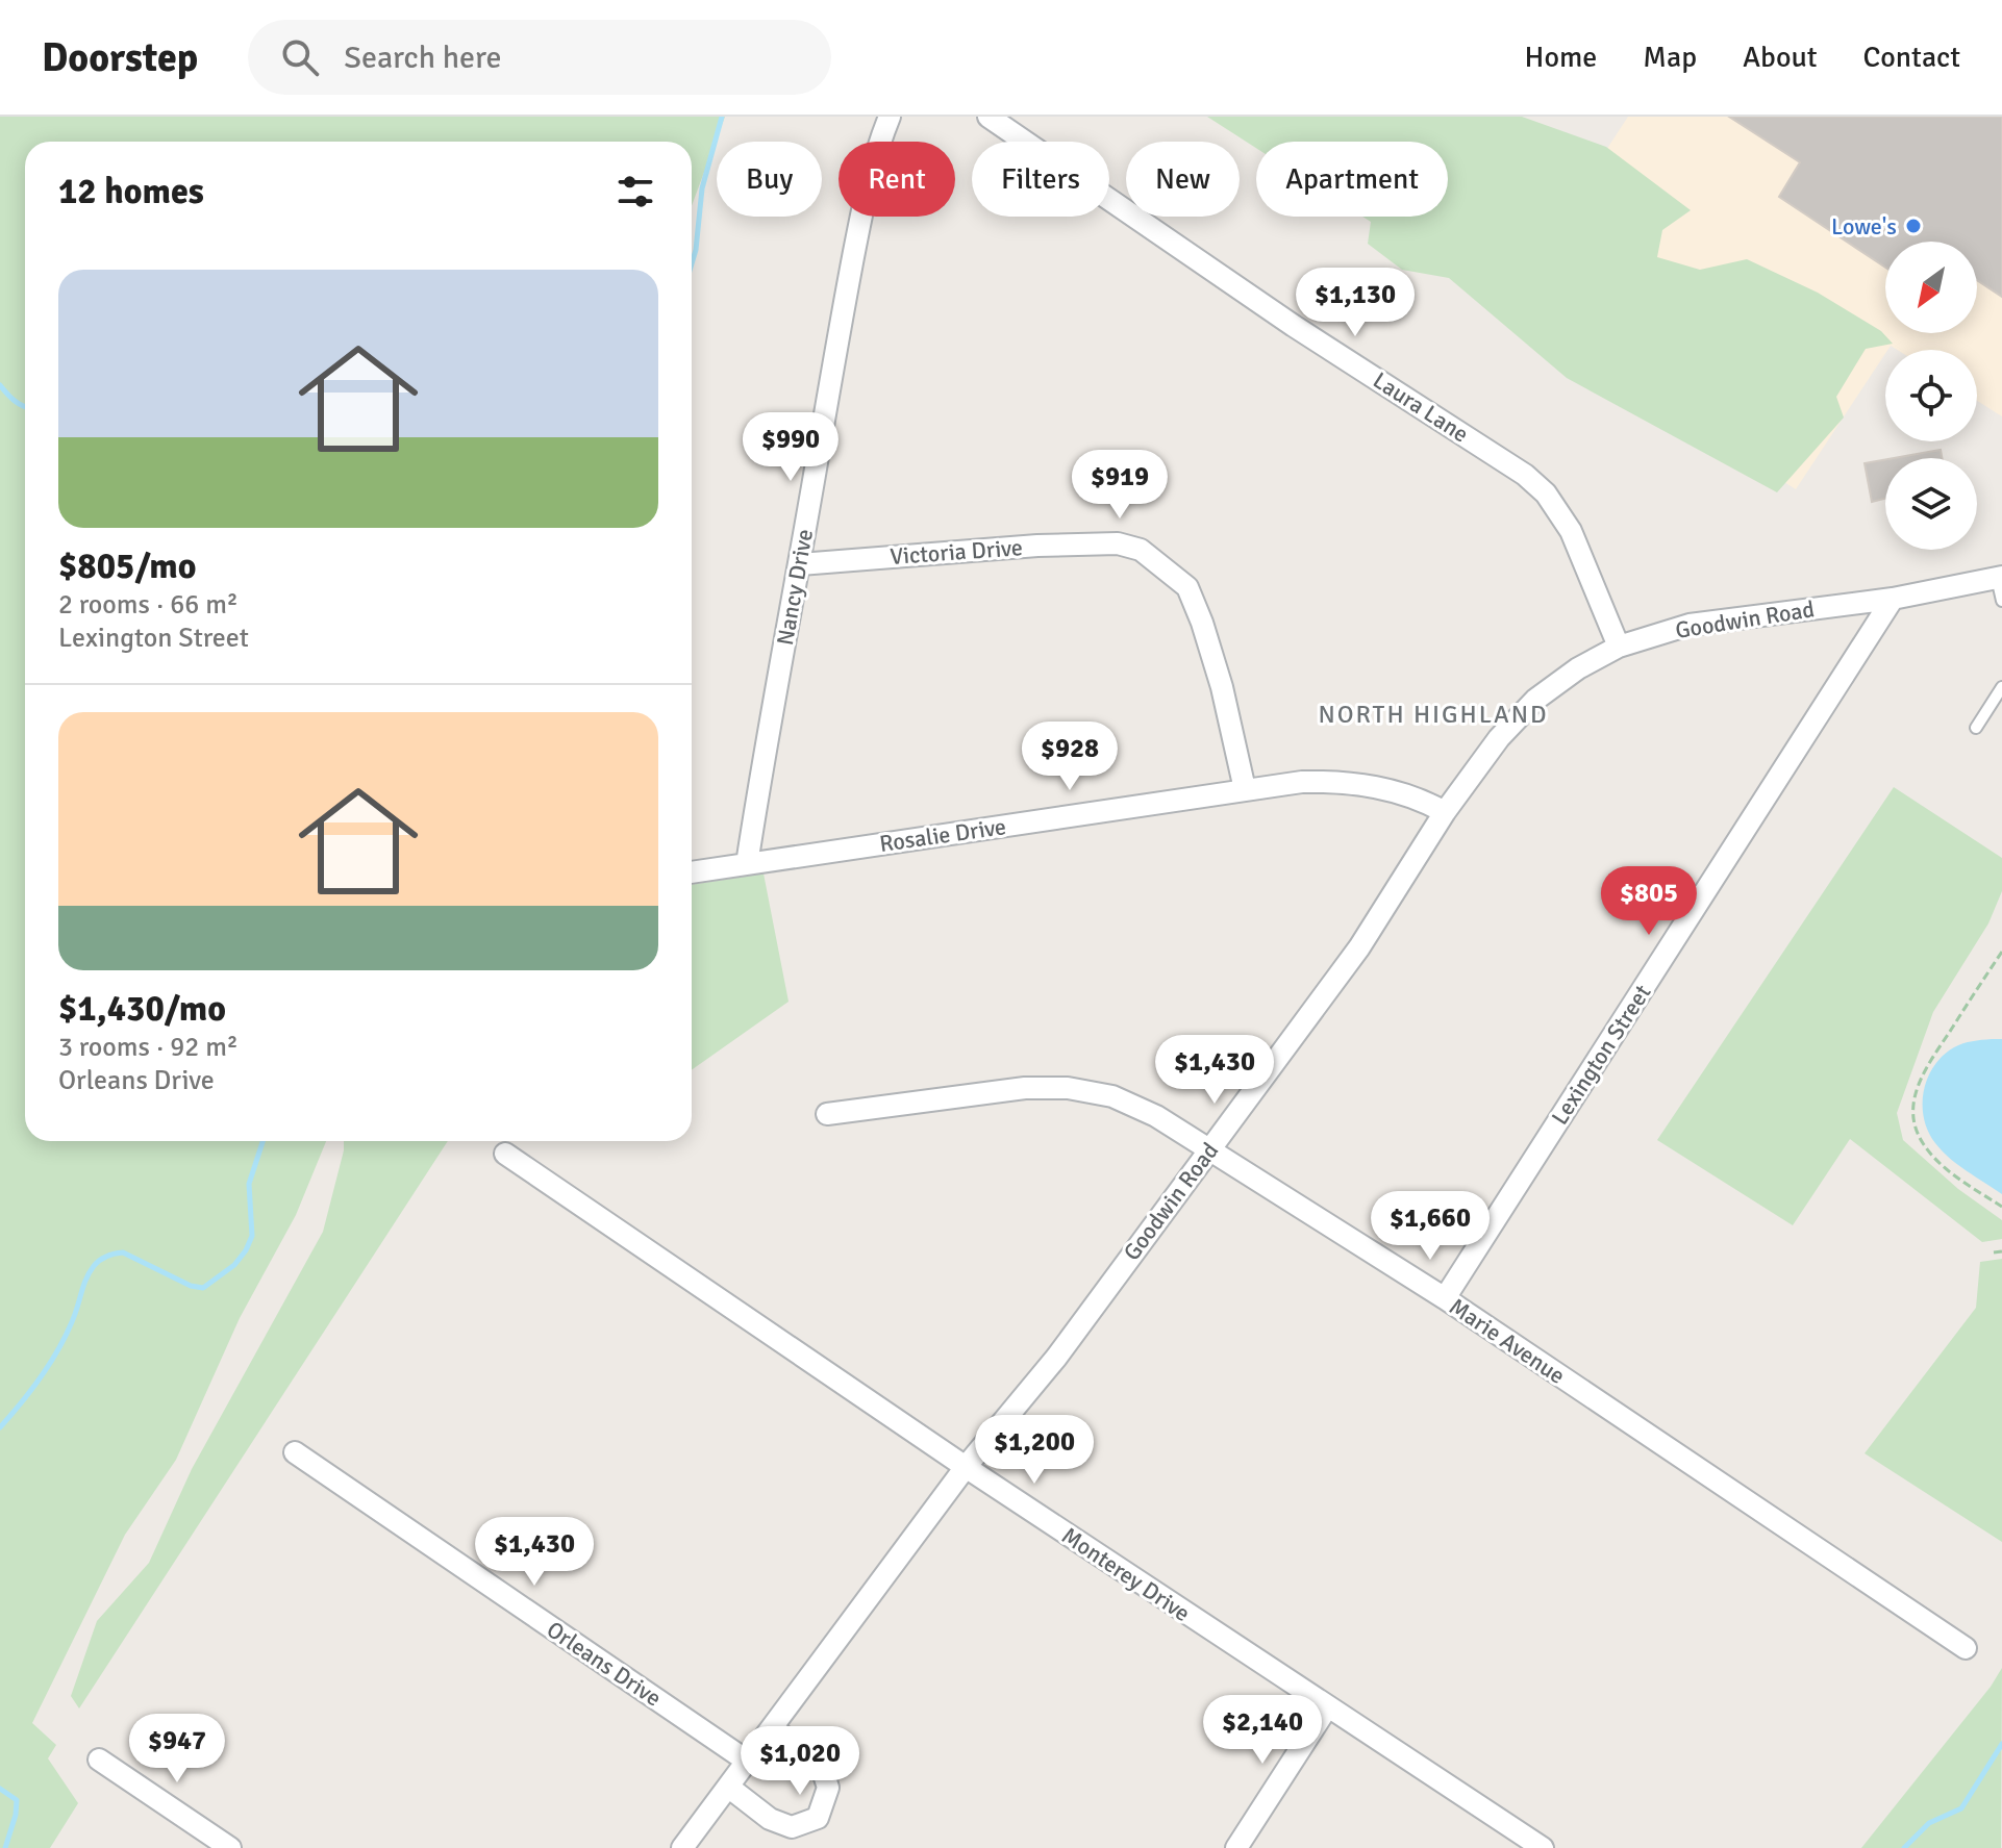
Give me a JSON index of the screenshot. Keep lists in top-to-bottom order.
{
  "streets": {
    "street": [
      "Laura Lane",
      "Victoria Drive",
      "Nancy Drive",
      "Goodwin Road",
      "Rosalie Drive",
      "Lexington Street",
      "Marie Avenue",
      "Monterey Drive",
      "Orleans Drive"
    ]
  },
  "crossings": [
    ["Laura Lane", "Goodwin Road"],
    ["Victoria Drive", "Nancy Drive"],
    ["Victoria Drive", "Rosalie Drive"],
    ["Nancy Drive", "Rosalie Drive"],
    ["Goodwin Road", "Rosalie Drive"],
    ["Goodwin Road", "Lexington Street"],
    ["Goodwin Road", "Marie Avenue"],
    ["Goodwin Road", "Monterey Drive"],
    ["Goodwin Road", "Orleans Drive"],
    ["Lexington Street", "Marie Avenue"]
  ],
  "districts": ["NORTH HIGHLAND"],
  "places": ["Lowe's"],
  "north": "bottom left",
  "page": {
    "header": "Doorstep",
    "search": "Search here",
    "nav": [
      "Home",
      "Map",
      "About",
      "Contact"
    ],
    "chip": [
      "Buy",
      "Rent",
      "Filters",
      "New",
      "Apartment"
    ],
    "heading": "12 homes",
    "list": [
      {
        "name": "$805/mo",
        "note": "2 rooms · 66 m² · Lexington Street"
      },
      {
        "name": "$1,430/mo",
        "note": "3 rooms · 92 m² · Orleans Drive"
      }
    ],
    "price": [
      "$1,130",
      "$990",
      "$919",
      "$928",
      "$805",
      "$1,430",
      "$1,660",
      "$1,200",
      "$1,430",
      "$2,140",
      "$947",
      "$1,020"
    ]
  }
}
